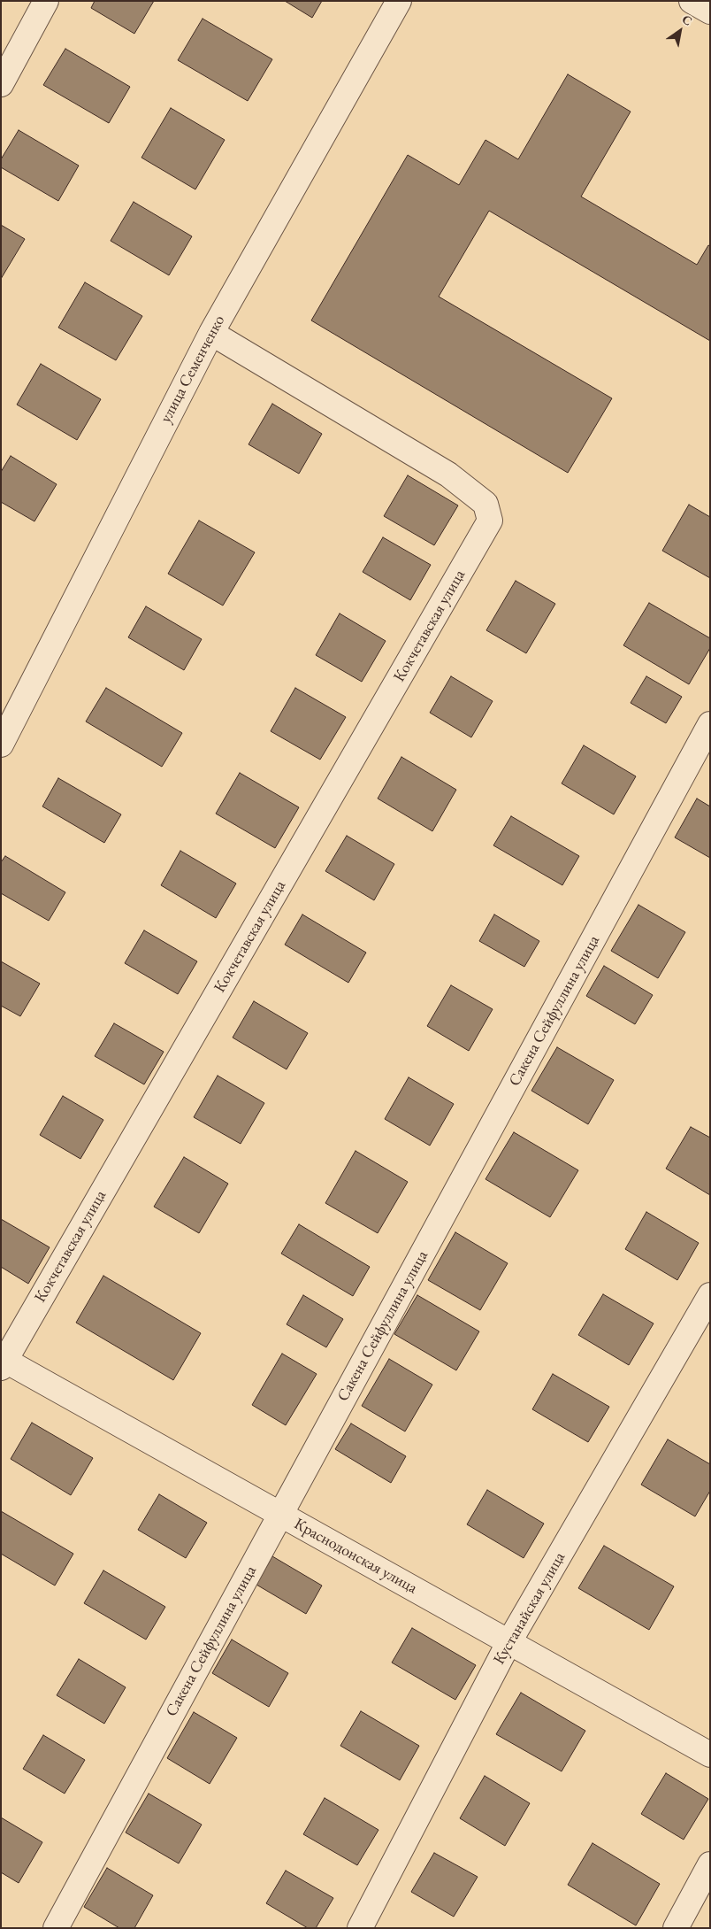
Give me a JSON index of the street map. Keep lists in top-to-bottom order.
{
  "streets": {
    "street": [
      "улица Семенченко",
      "Кокчетавская улица",
      "Сакена Сейфуллина улица",
      "Краснодонская улица",
      "Кустанайская улица"
    ]
  },
  "crossings": [
    ["улица Семенченко", "Кокчетавская улица"],
    ["Кокчетавская улица", "Краснодонская улица"],
    ["Сакена Сейфуллина улица", "Краснодонская улица"],
    ["Краснодонская улица", "Кустанайская улица"]
  ],
  "north": "top right"
}
